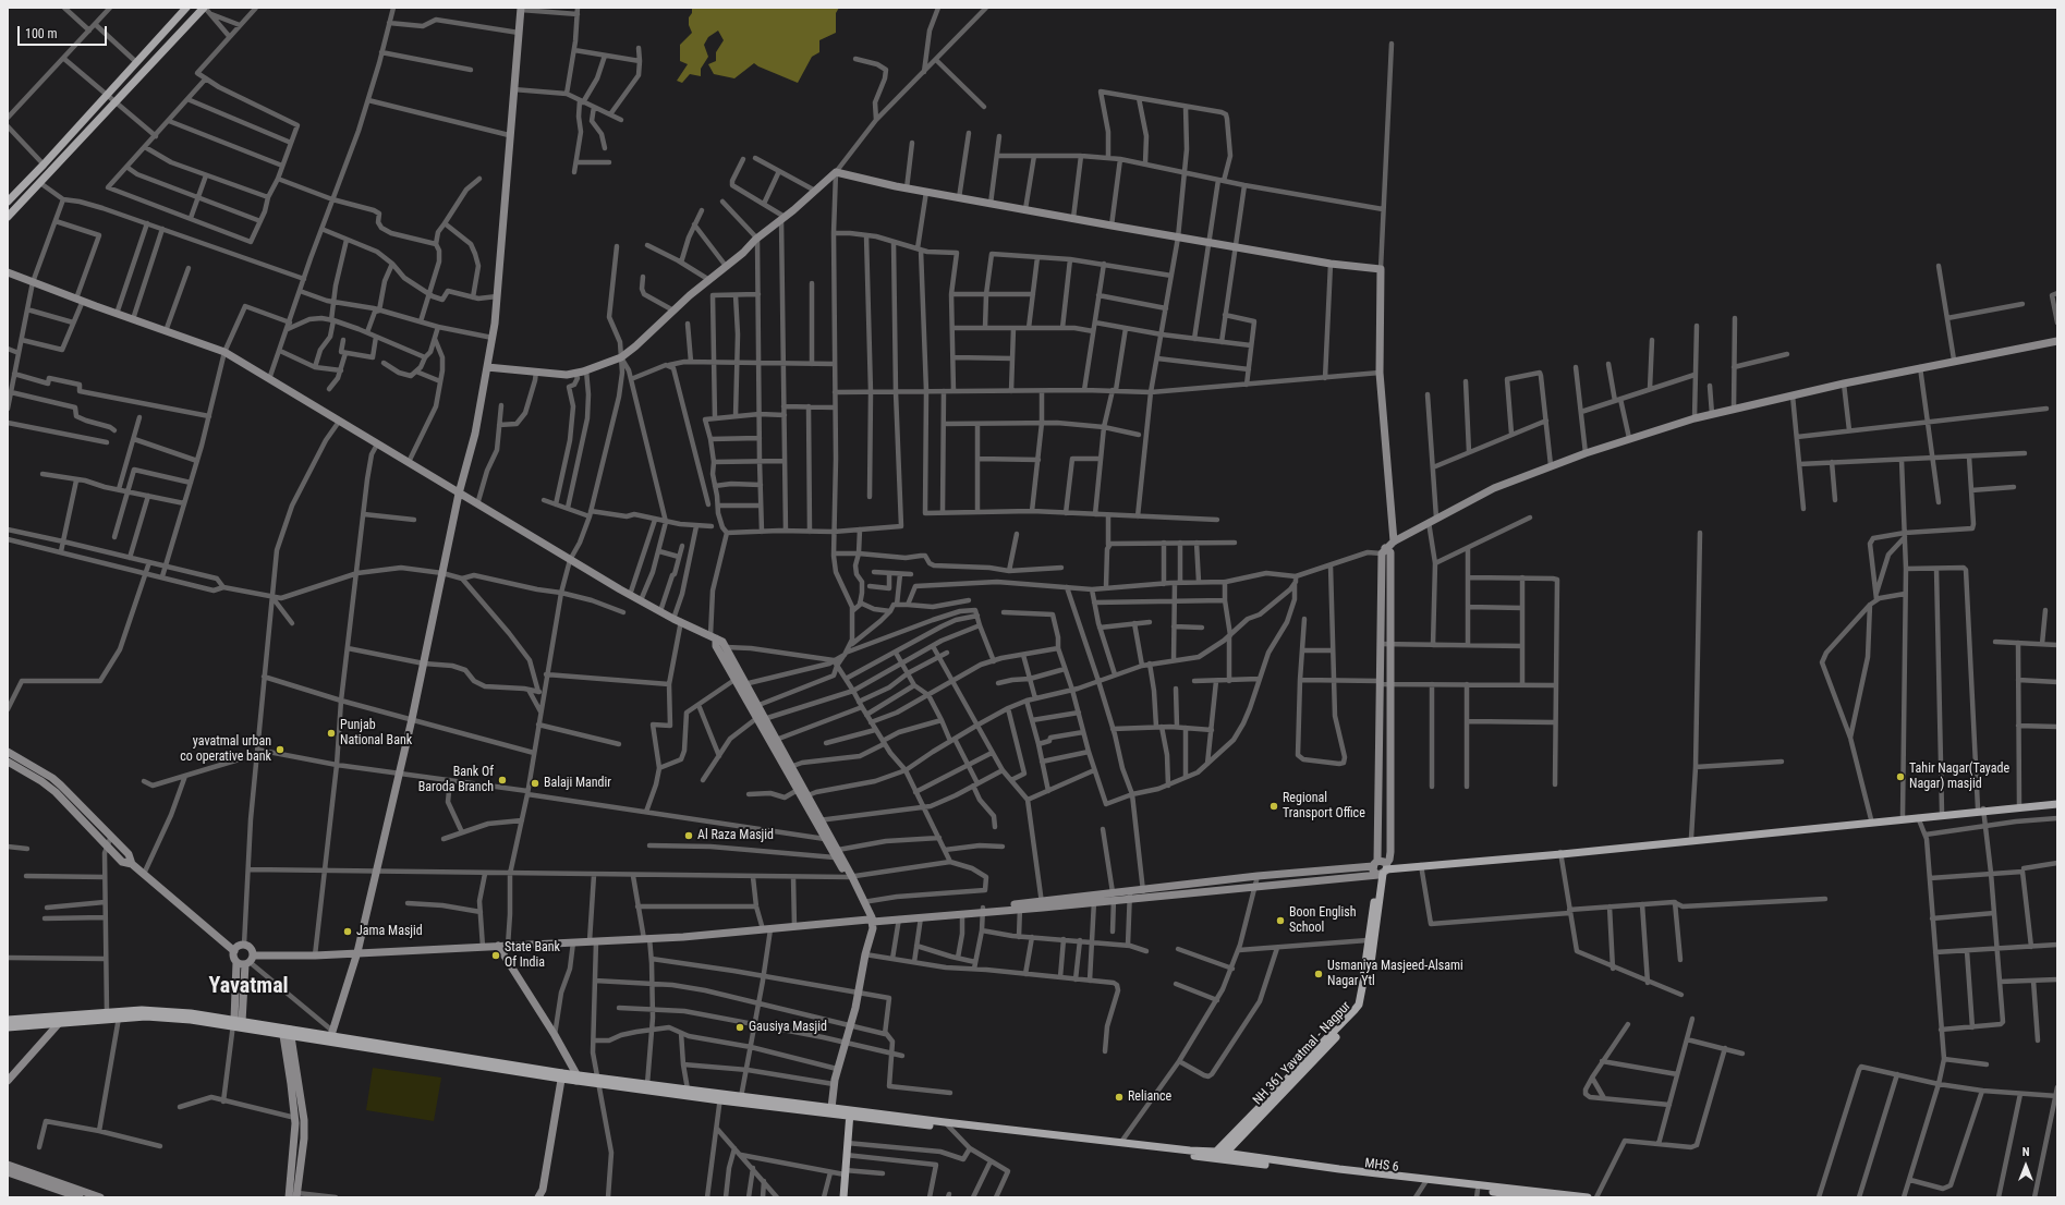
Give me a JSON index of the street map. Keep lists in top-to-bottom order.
{
  "districts": ["Yavatmal"],
  "places": [
    "Punjab National Bank",
    "yavatmal urban co operative bank",
    "Tahir Nagar(Tayade Nagar) masjid",
    "Bank Of Baroda Branch",
    "Balaji Mandir",
    "Regional Transport Office",
    "Al Raza Masjid",
    "Boon English School",
    "Jama Masjid",
    "State Bank Of India",
    "Usmaniya Masjeed-Alsami Nagar Ytl",
    "Gausiya Masjid",
    "Reliance"
  ],
  "scale_bar": "100 m",
  "north": "top"
}
